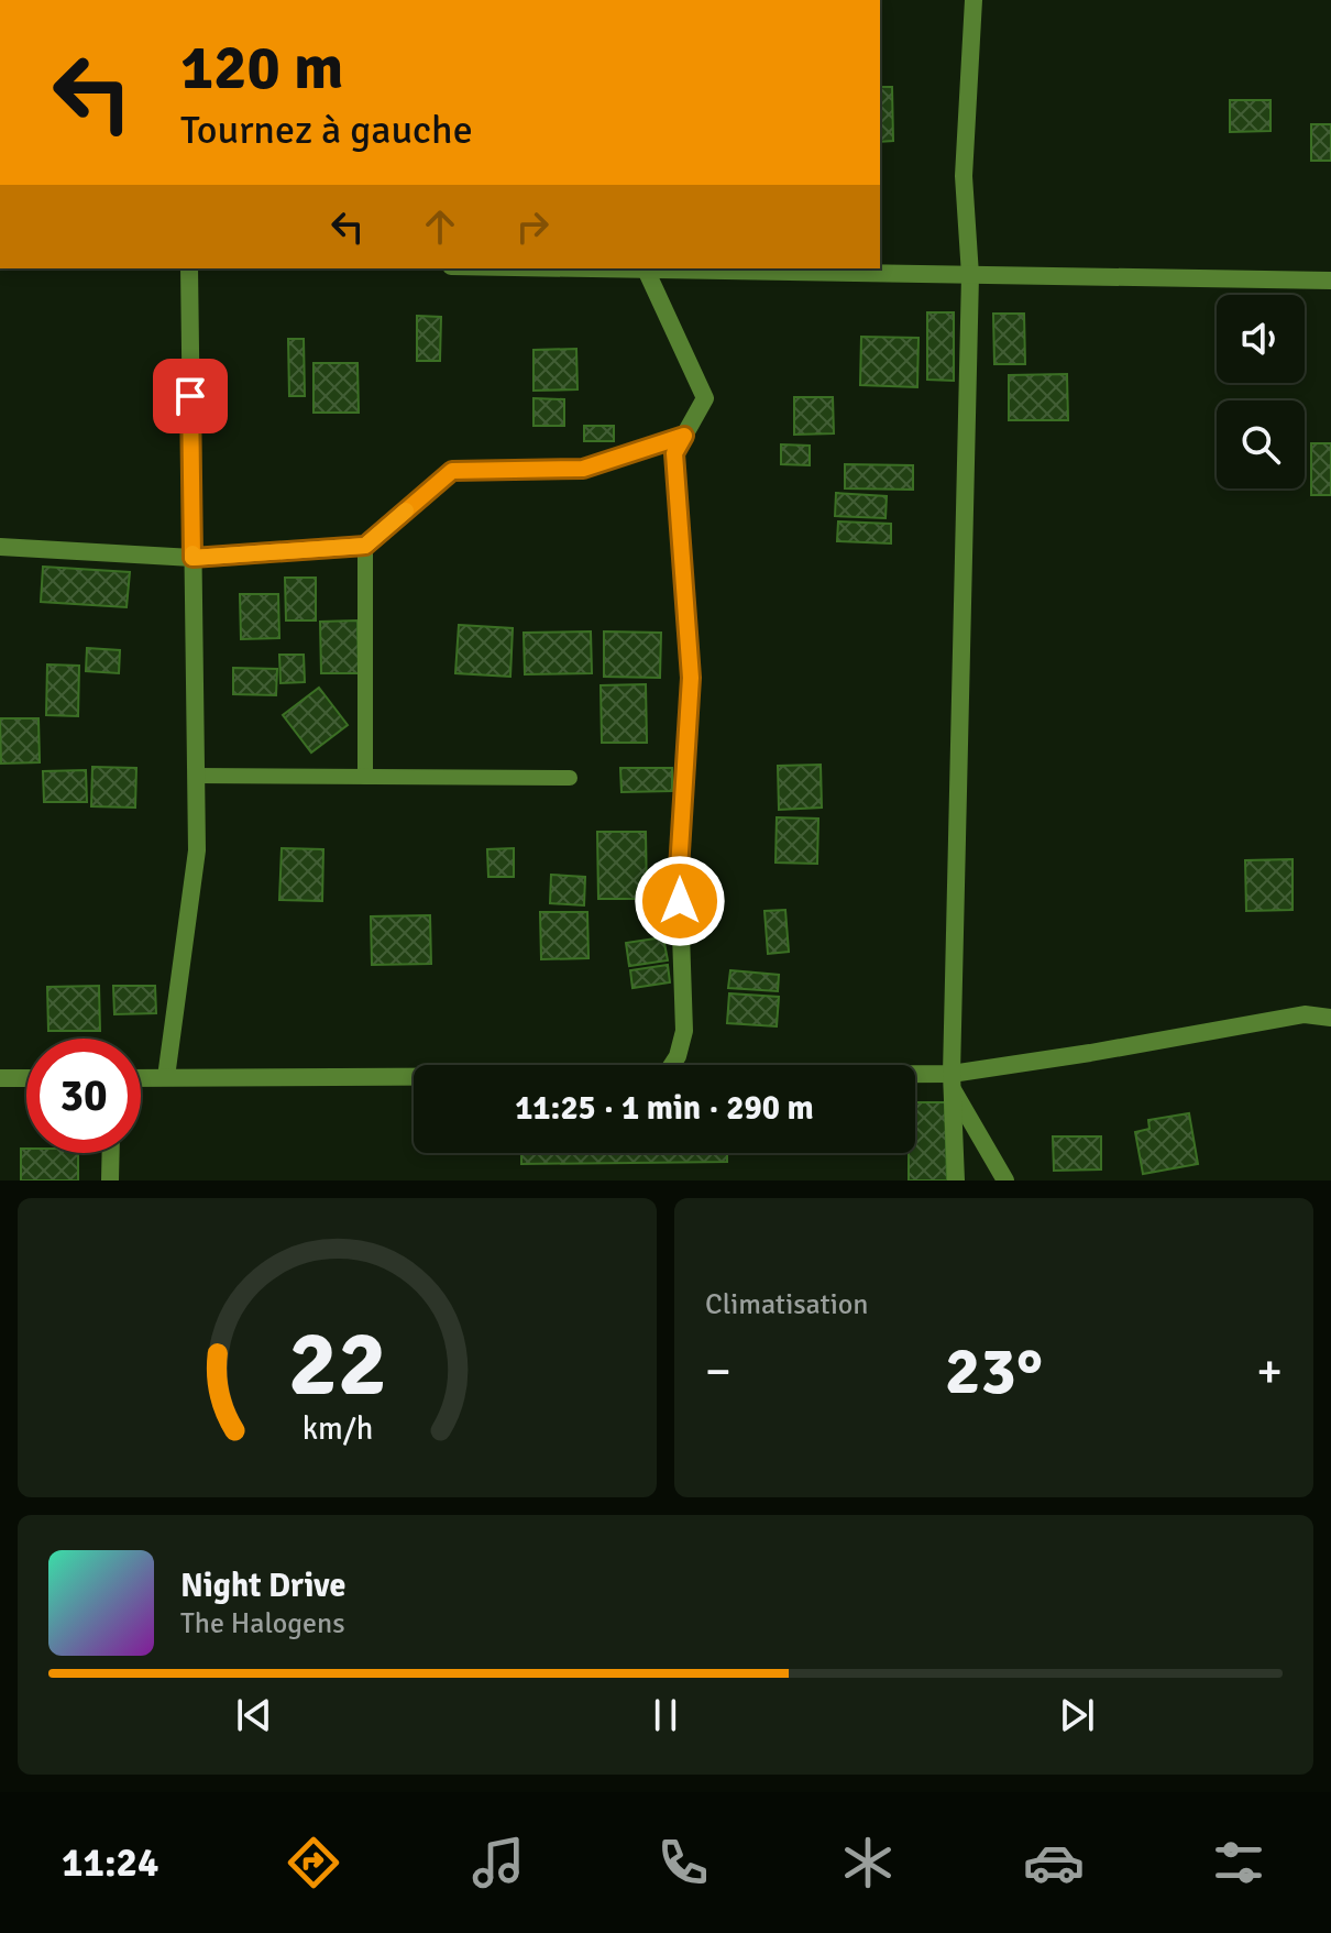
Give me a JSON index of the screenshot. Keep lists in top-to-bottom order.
{
  "page": {
    "turn": ["120 m", "Tournez à gauche"],
    "limit": "30",
    "trip": "11:25 · 1 min · 290 m",
    "tile": "Climatisation",
    "heat": ["−", "23°", "+"],
    "song": ["Night Drive", "The Halogens"],
    "tabs": "11:24",
    "gauge": ["22", "km/h"]
  }
}
